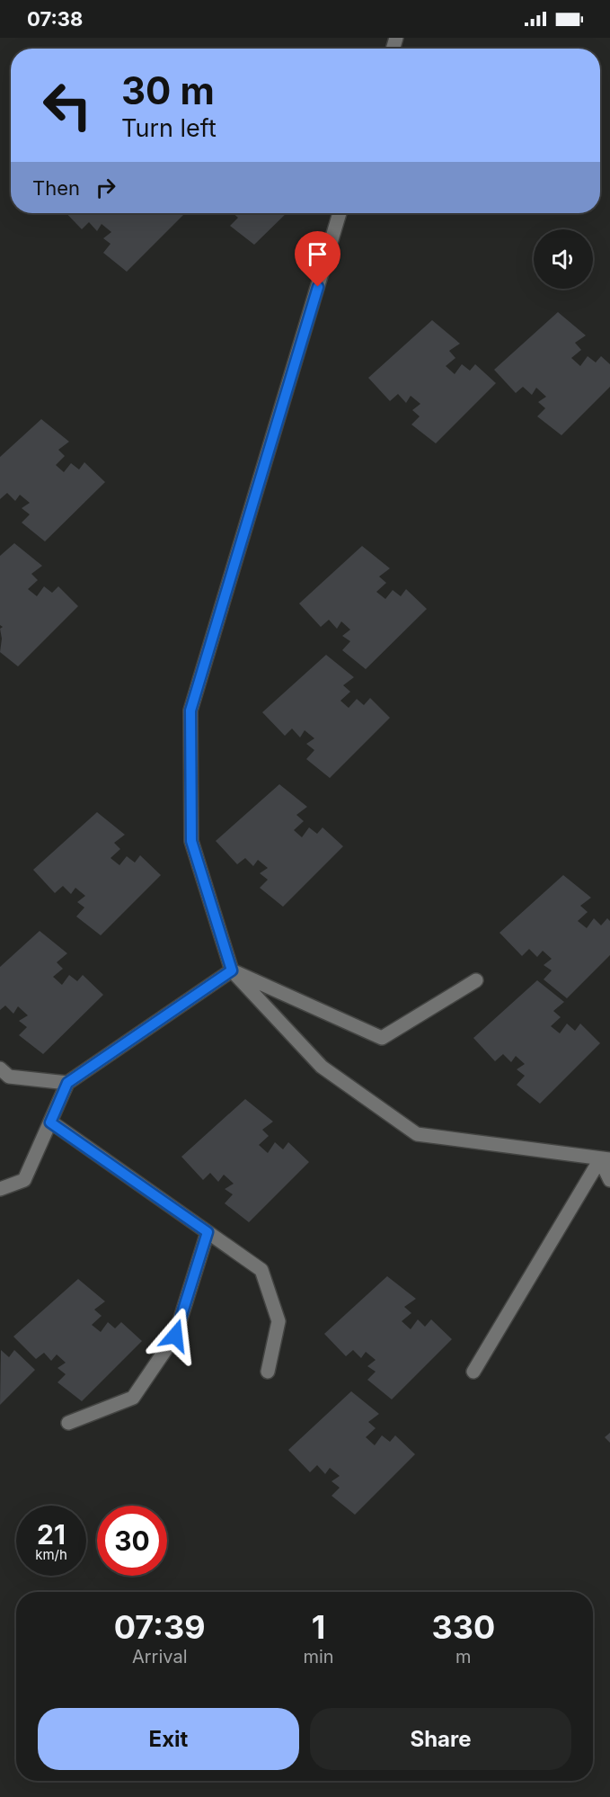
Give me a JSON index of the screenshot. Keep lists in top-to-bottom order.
{
  "page": {
    "status": "07:38",
    "turn": ["30 m", "Turn left"],
    "then": "Then",
    "speed": "21 km/h",
    "limit": "30",
    "eta": [
      "07:39",
      "Arrival",
      "1",
      "min",
      "330",
      "m"
    ],
    "buttons": ["Exit", "Share"]
  }
}
